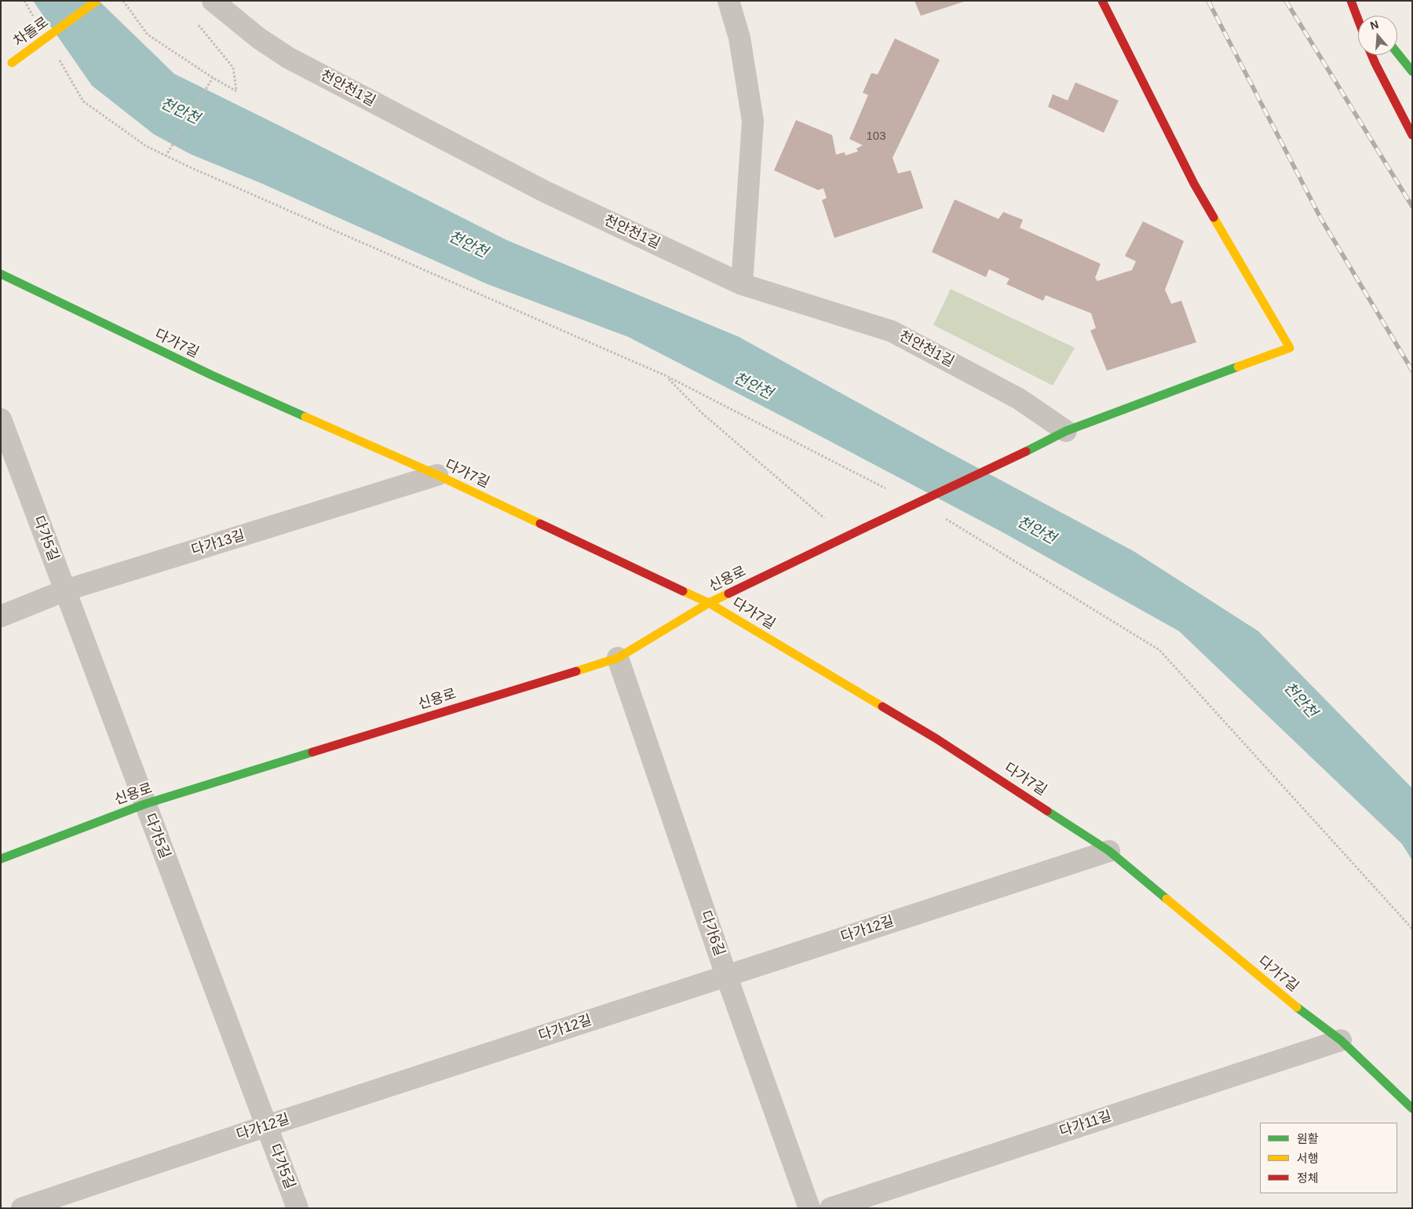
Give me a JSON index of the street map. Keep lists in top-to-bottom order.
{
  "streets": {
    "street": [
      "차돌로",
      "천안천1길",
      "다가7길",
      "다가5길",
      "다가13길",
      "신용로",
      "다가12길",
      "다가6길",
      "다가11길"
    ]
  },
  "crossings": [
    ["천안천1길", "신용로"],
    ["다가7길", "다가13길"],
    ["다가7길", "신용로"],
    ["다가7길", "다가12길"],
    ["다가7길", "다가11길"],
    ["다가5길", "다가13길"],
    ["다가5길", "신용로"],
    ["다가5길", "다가12길"],
    ["신용로", "다가6길"],
    ["다가12길", "다가6길"]
  ],
  "water": ["천안천"],
  "house_numbers": ["103"],
  "legend": ["원활", "서행", "정체"],
  "north": "top"
}
